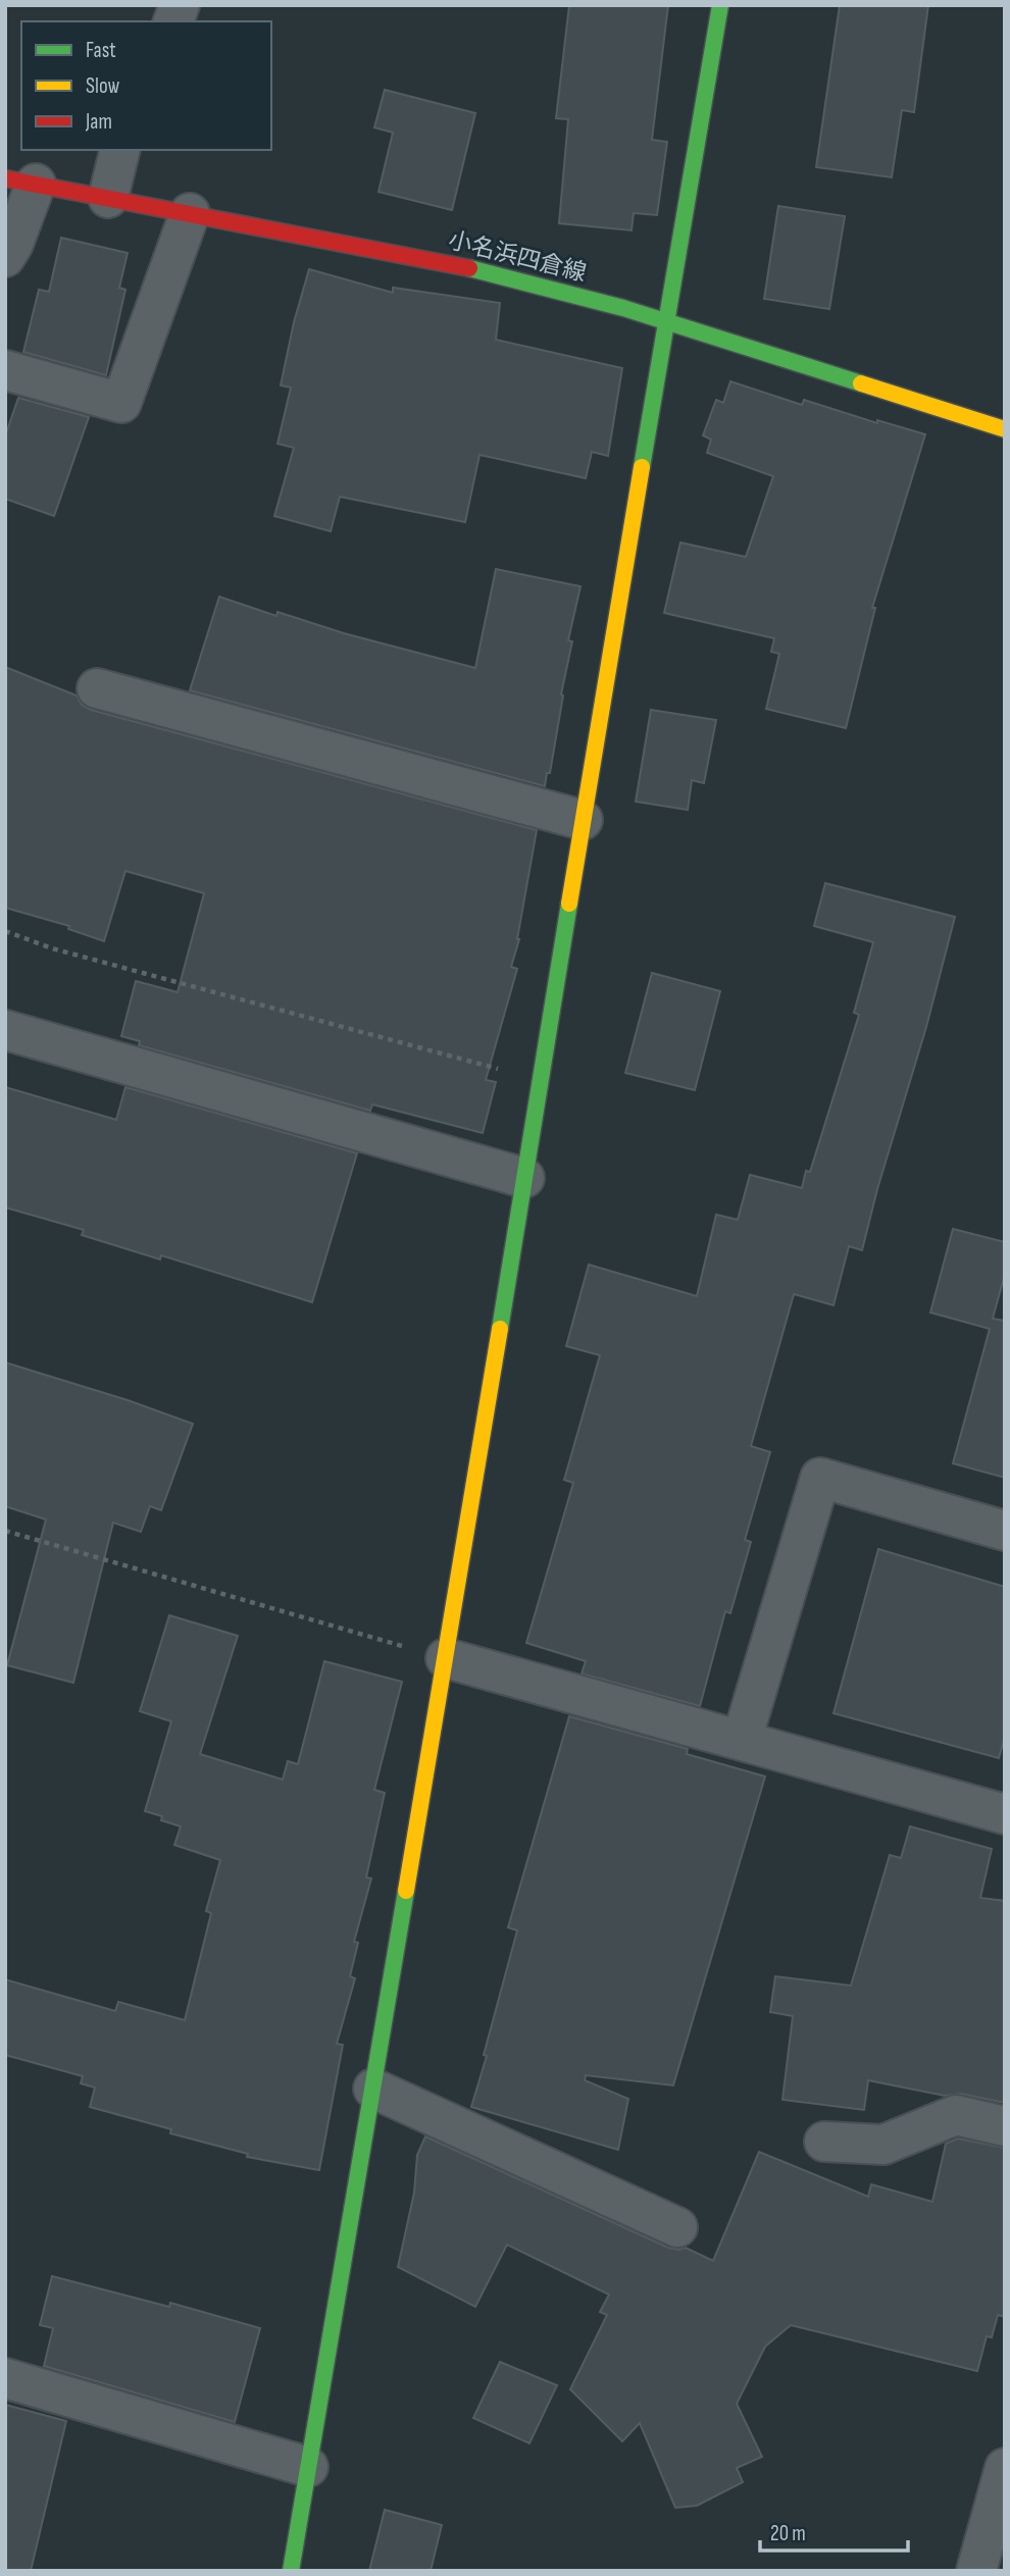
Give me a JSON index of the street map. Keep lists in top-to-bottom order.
{
  "streets": {
    "street": ["小名浜四倉線"]
  },
  "legend": ["Fast", "Slow", "Jam"],
  "scale_bar": "20 m"
}
